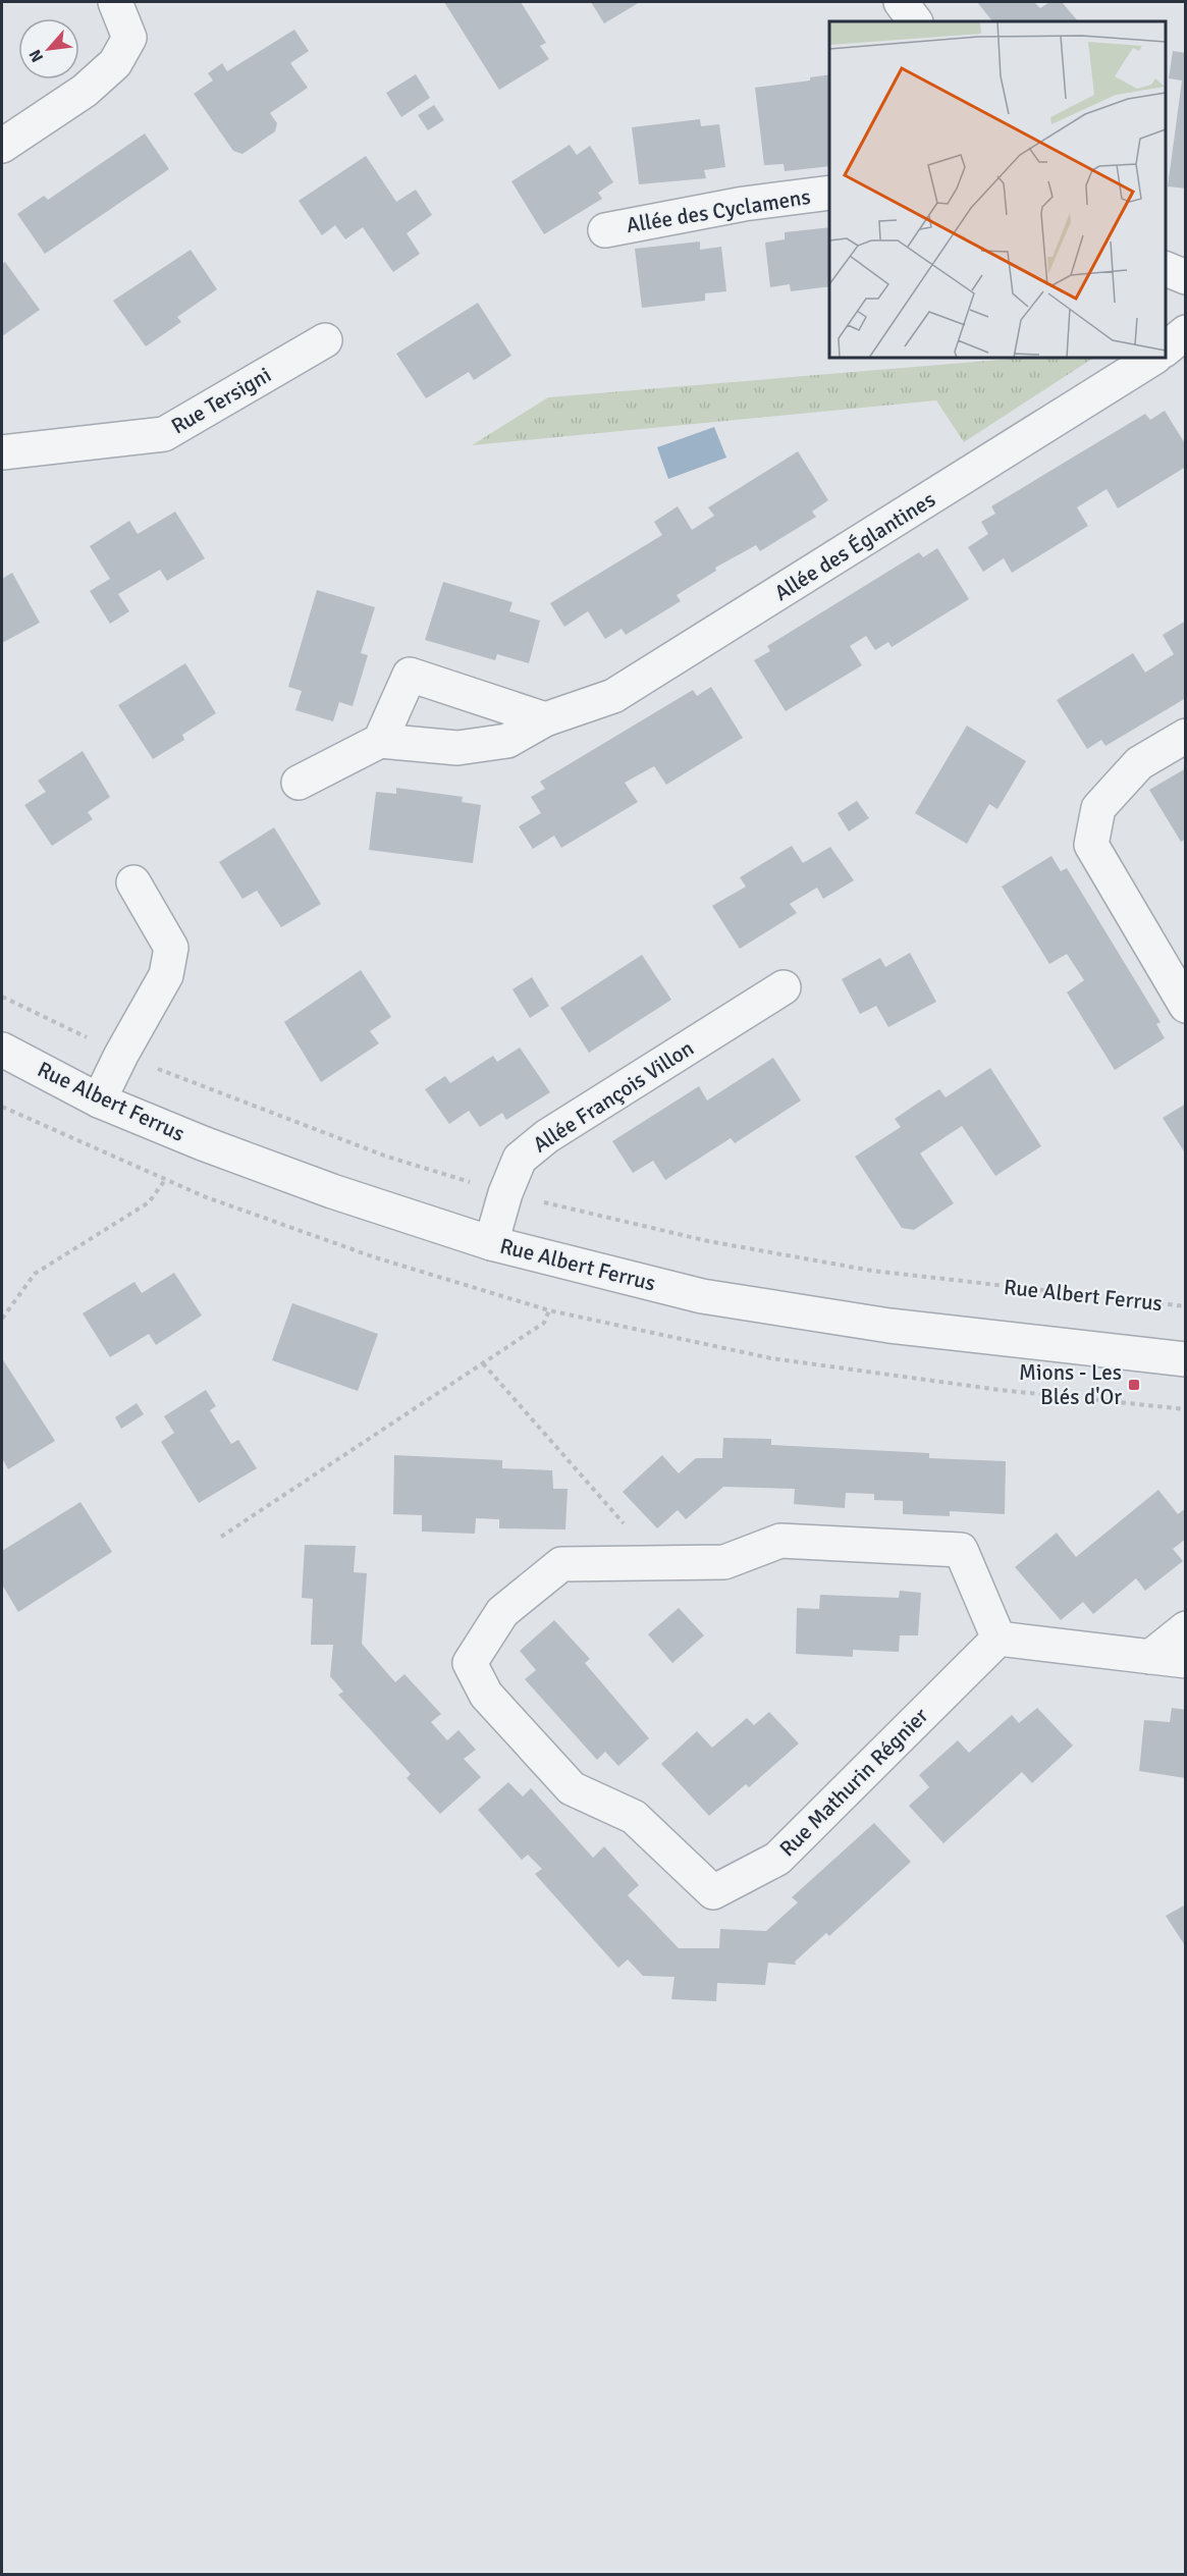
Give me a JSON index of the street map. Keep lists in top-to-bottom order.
{
  "streets": {
    "street": [
      "Allée des Cyclamens",
      "Rue Tersigni",
      "Allée des Églantines",
      "Allée François Villon",
      "Rue Albert Ferrus",
      "Rue Mathurin Régnier"
    ]
  },
  "crossings": [
    ["Allée François Villon", "Rue Albert Ferrus"]
  ],
  "places": {
    "transit": ["Mions - Les Blés d'Or"]
  },
  "north": "bottom left"
}
